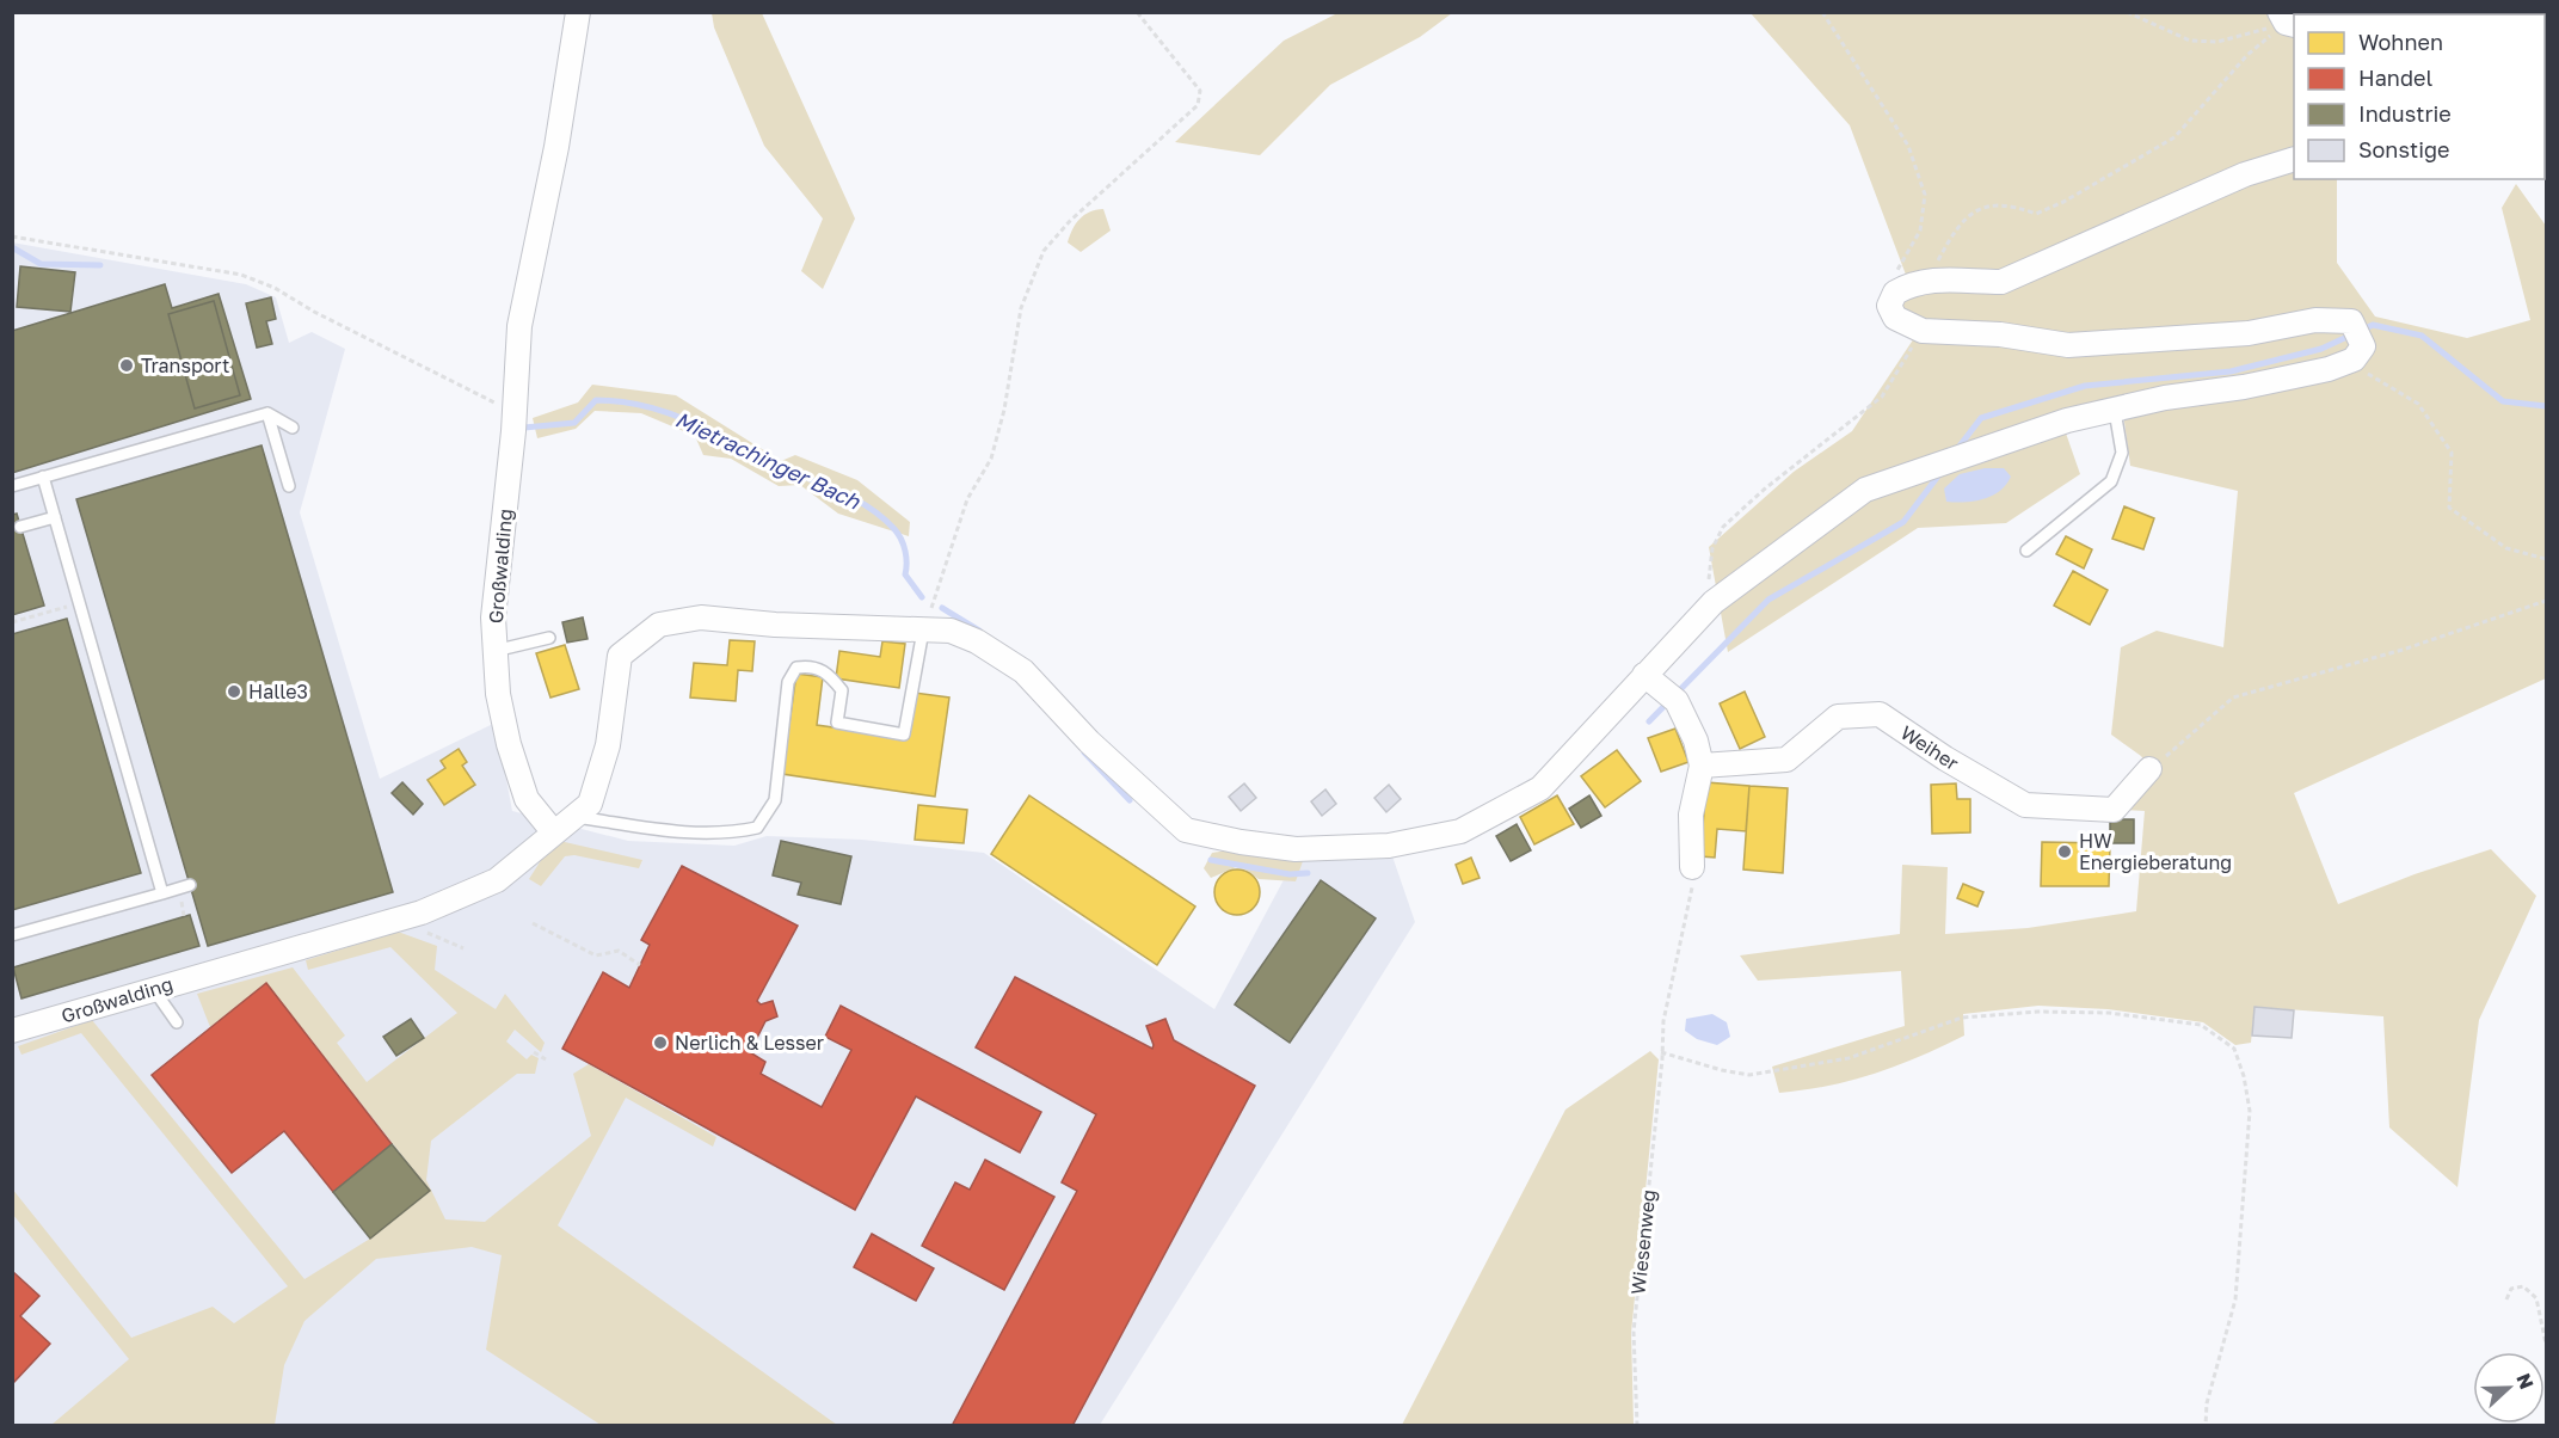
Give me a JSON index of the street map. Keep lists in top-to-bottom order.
{
  "streets": {
    "street": ["Großwalding", "Weiher"],
    "path": ["Wiesenweg"]
  },
  "water": ["Mietrachinger Bach"],
  "places": [
    "Transport",
    "Halle3",
    "HW Energieberatung",
    "Nerlich & Lesser"
  ],
  "legend": [
    "Wohnen",
    "Handel",
    "Industrie",
    "Sonstige"
  ],
  "north": "right"
}
